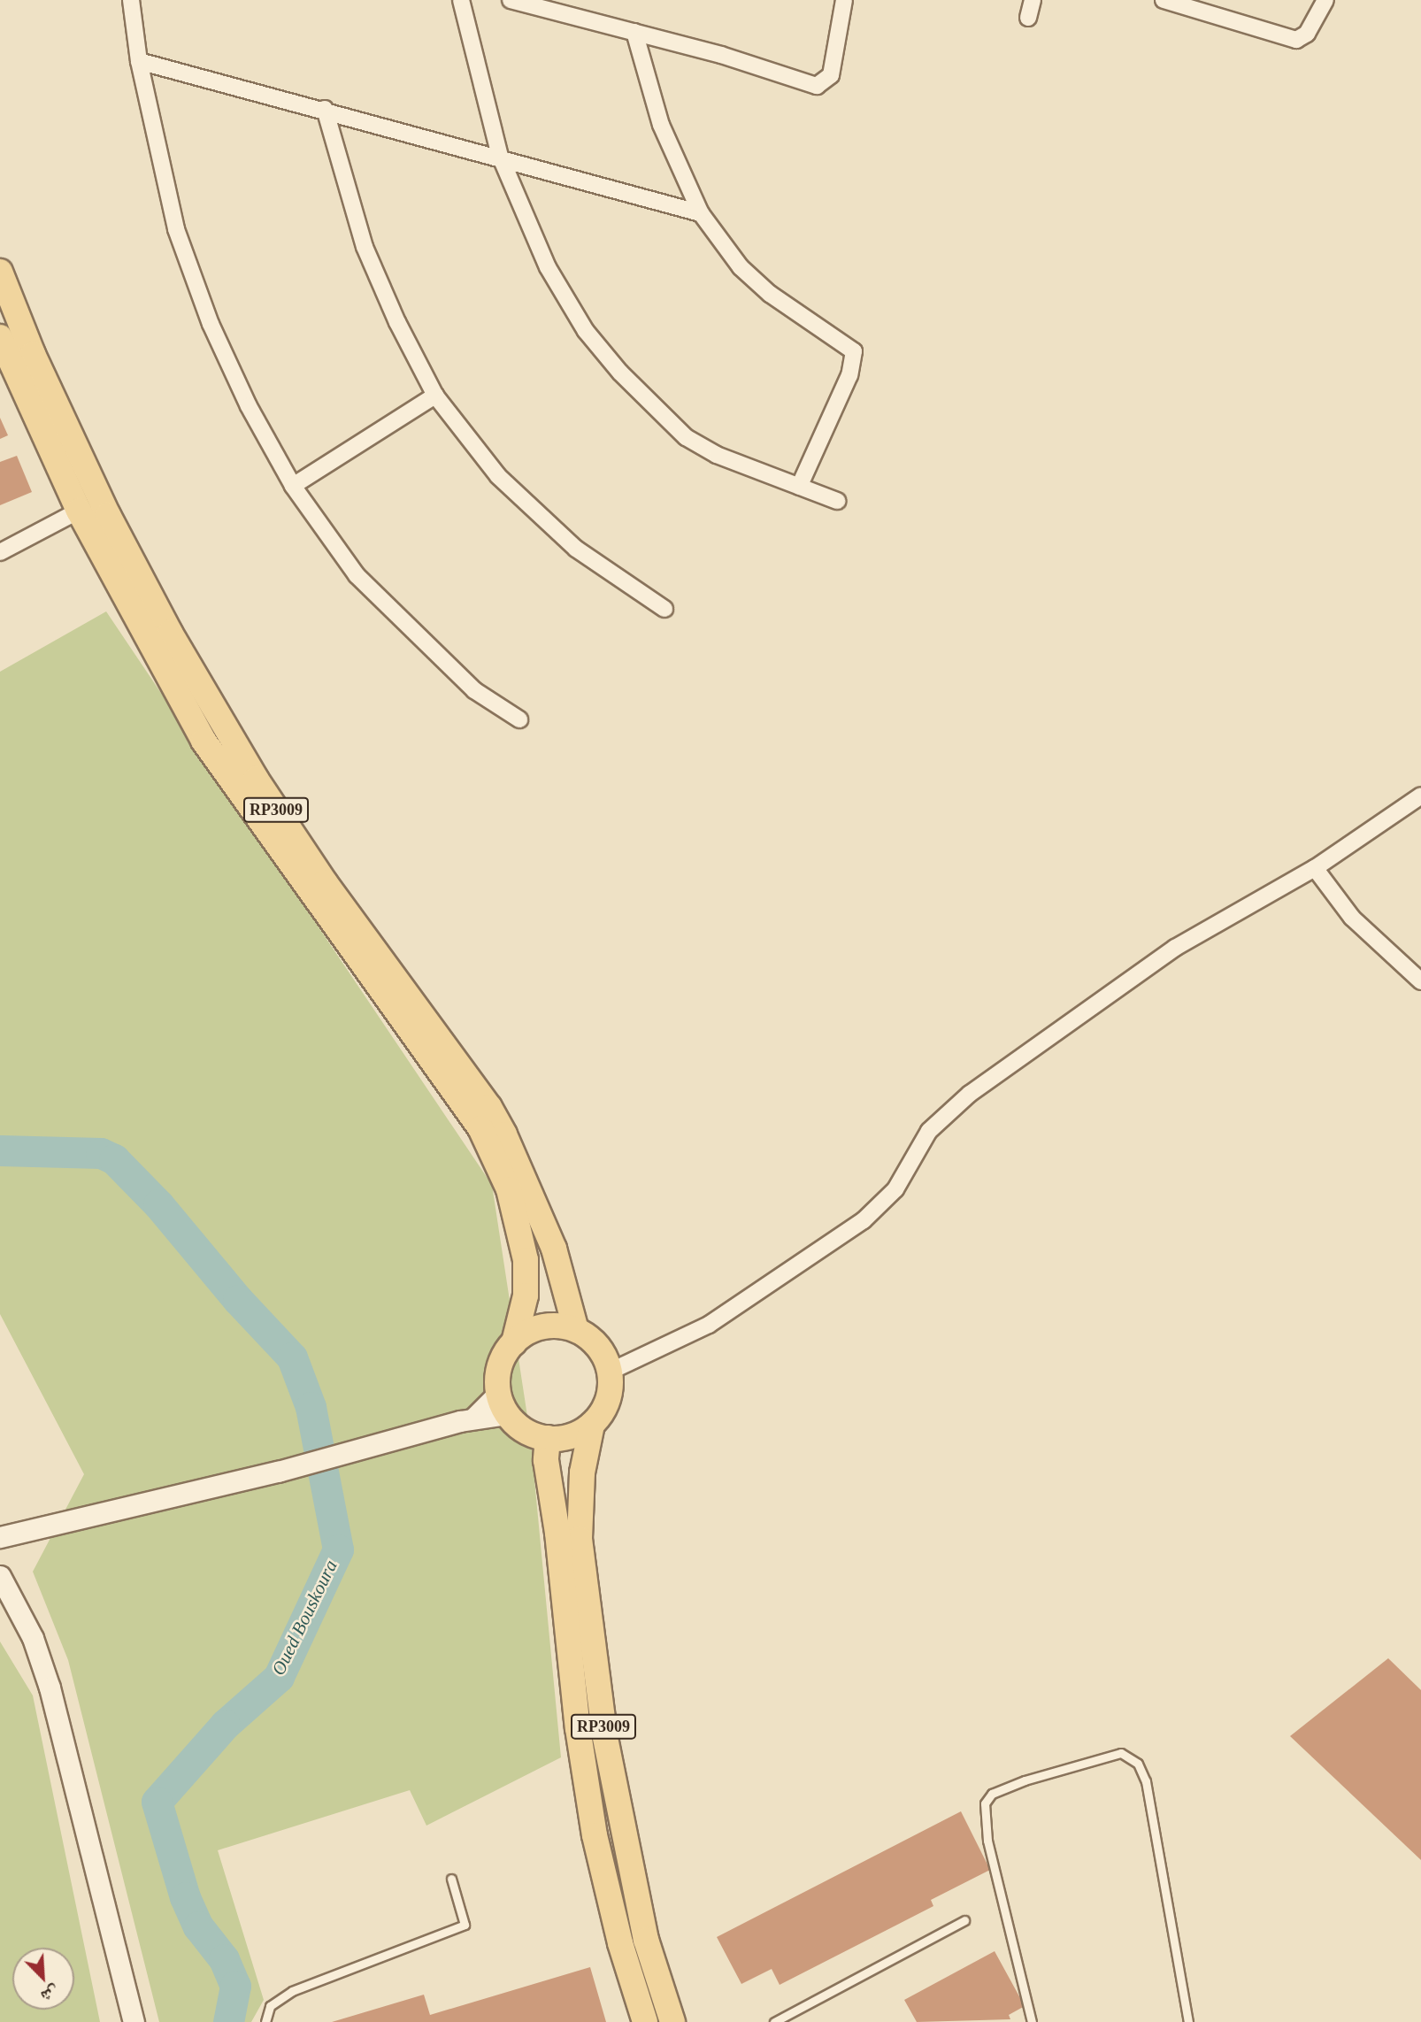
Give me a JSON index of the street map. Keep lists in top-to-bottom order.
{
  "streets": {
    "main road": ["RP3009"]
  },
  "water": ["Oued Bouskoura"],
  "north": "bottom right"
}
